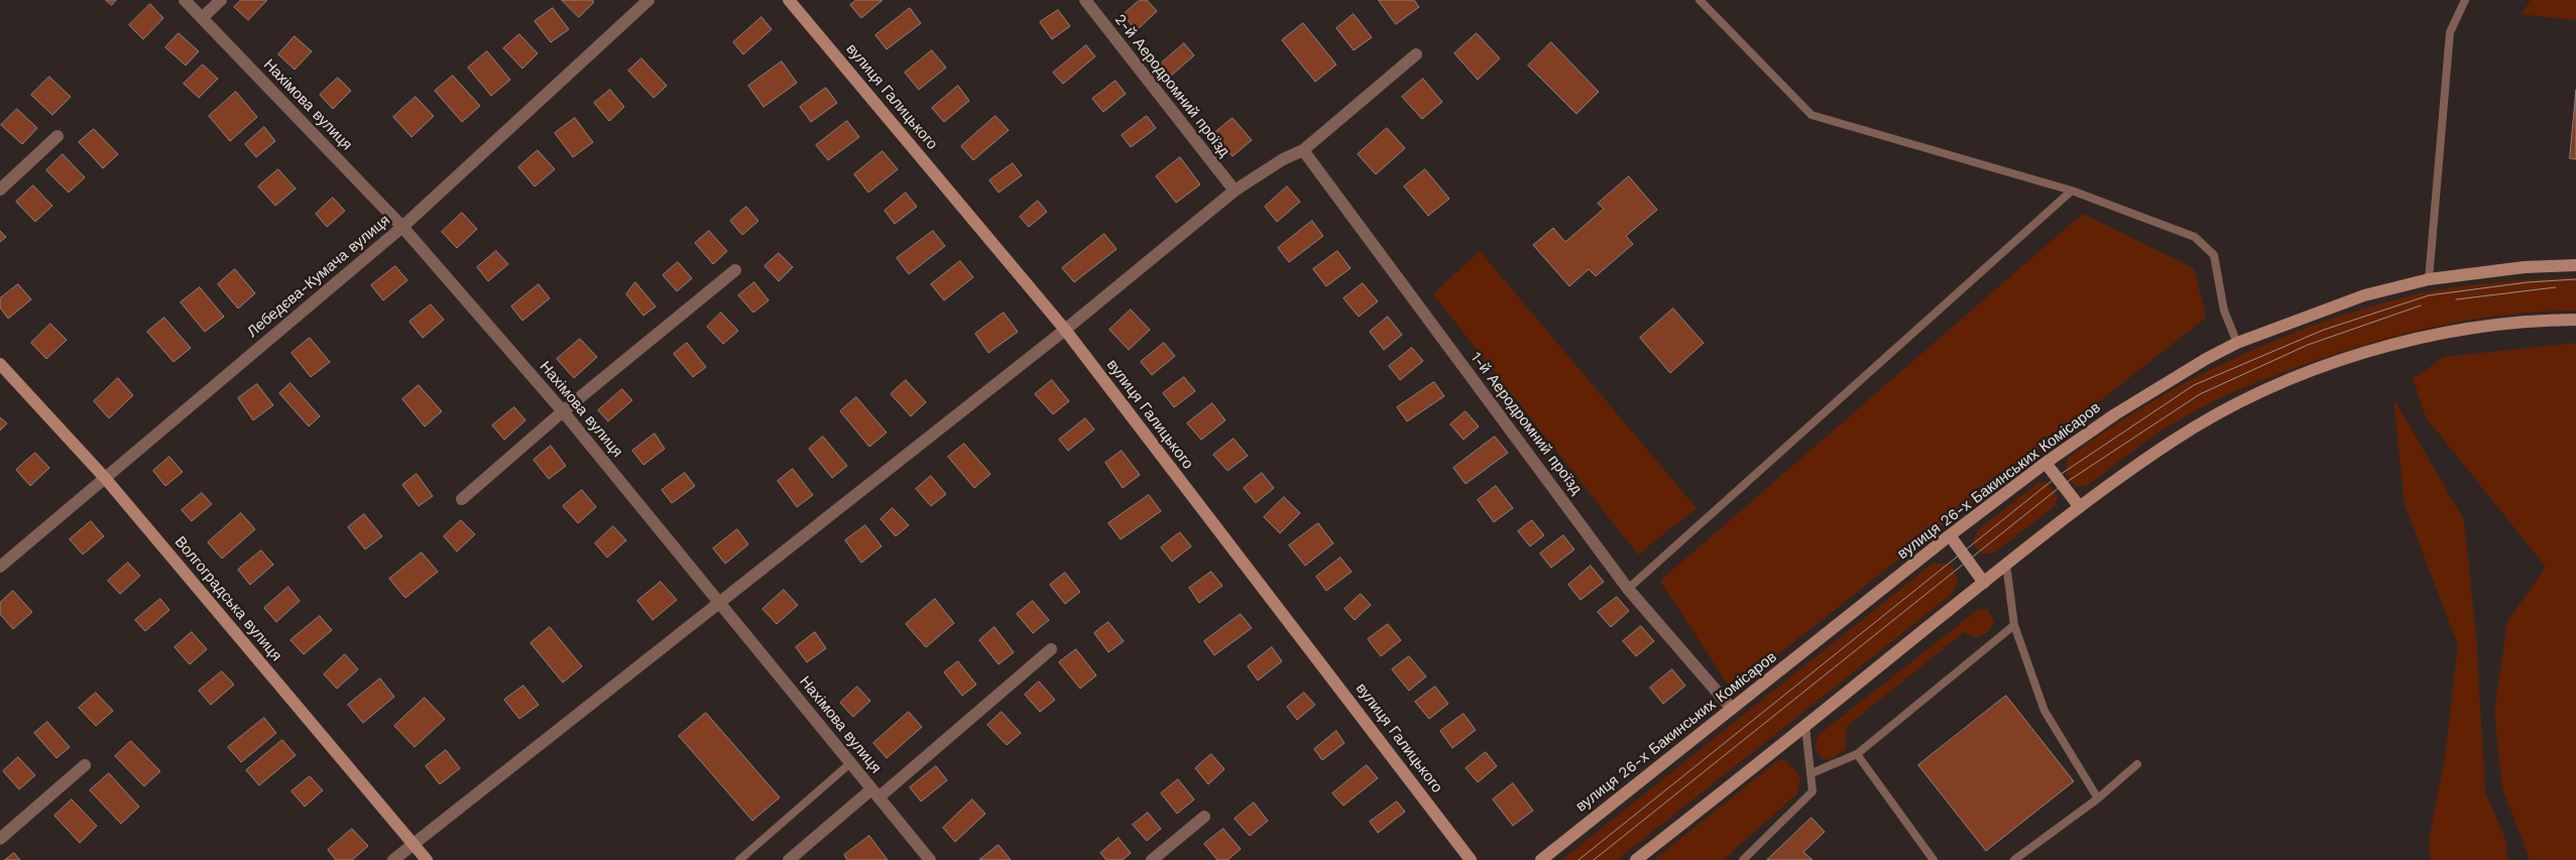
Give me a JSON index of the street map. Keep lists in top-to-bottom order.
{
  "streets": {
    "street": [
      "2-й Аеродромний проїзд",
      "вулиця Галицького",
      "Нахімова вулиця",
      "Лебедєва-Кумача вулиця",
      "1-й Аеродромний проїзд",
      "вулиця 26-х Бакинських Комісаров",
      "Волгоградська вулиця"
    ]
  },
  "crossings": [
    ["Нахімова вулиця", "Лебедєва-Кумача вулиця"],
    ["Лебедєва-Кумача вулиця", "Волгоградська вулиця"],
    ["1-й Аеродромний проїзд", "вулиця 26-х Бакинських Комісаров"]
  ]
}
